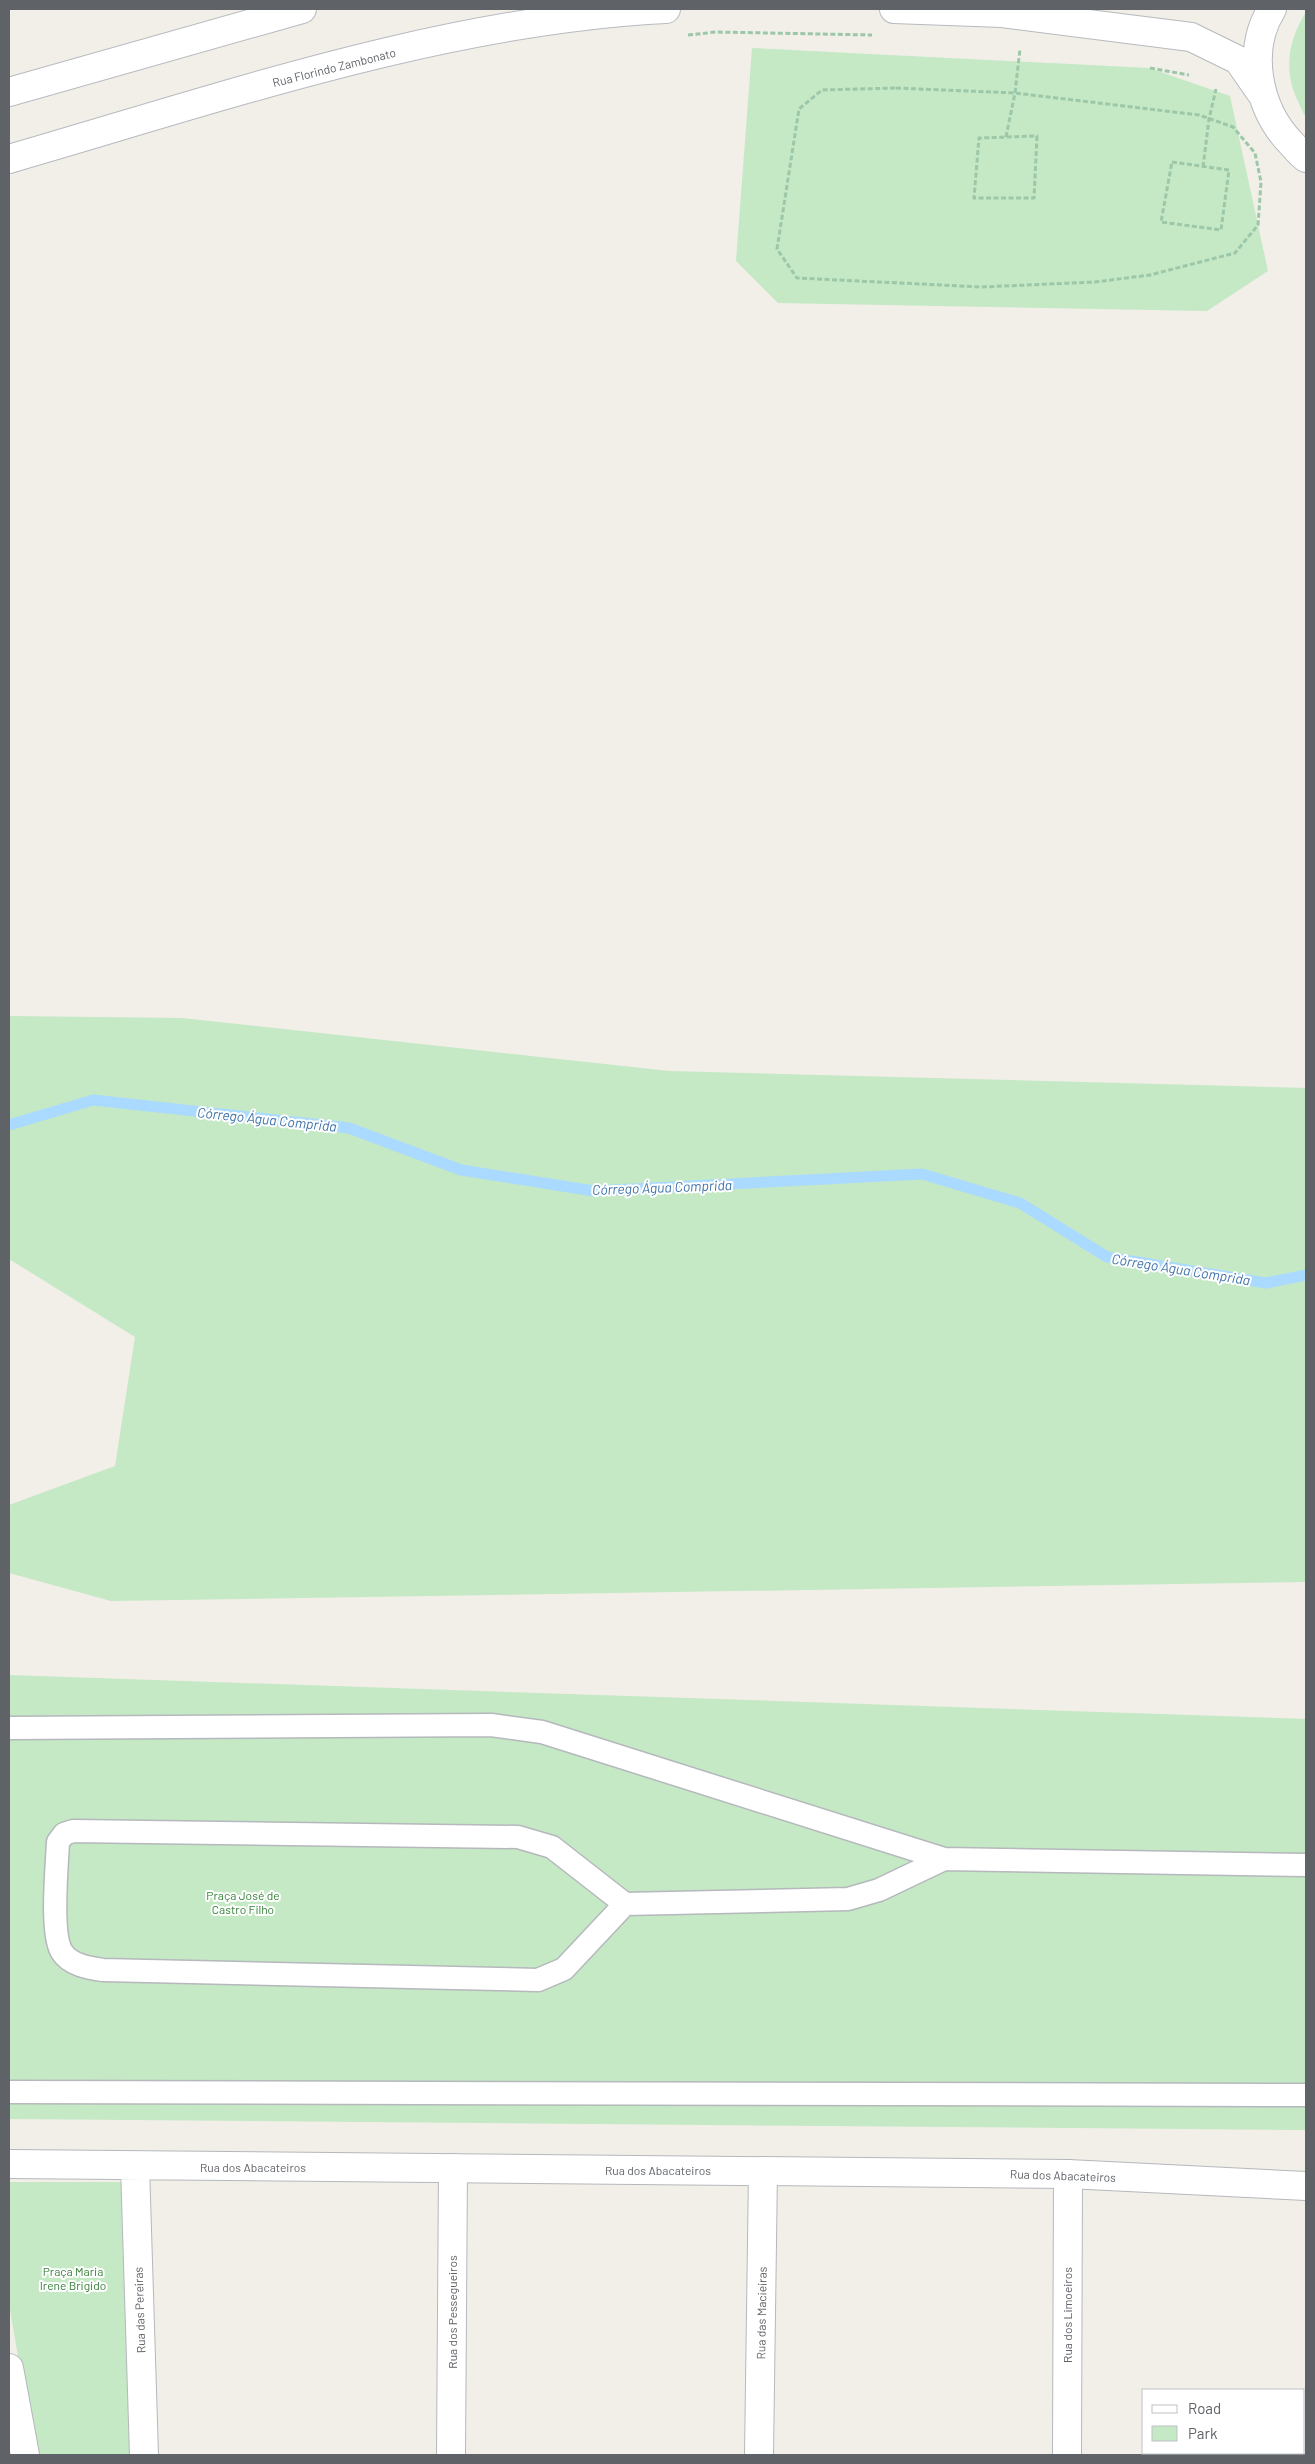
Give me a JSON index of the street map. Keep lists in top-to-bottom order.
{
  "streets": {
    "street": [
      "Rua Florindo Zambonato",
      "Rua dos Abacateiros",
      "Rua das Pereiras",
      "Rua dos Pessegueiros",
      "Rua das Macieiras",
      "Rua dos Limoeiros"
    ]
  },
  "crossings": [
    ["Rua dos Abacateiros", "Rua das Pereiras"],
    ["Rua dos Abacateiros", "Rua dos Pessegueiros"],
    ["Rua dos Abacateiros", "Rua das Macieiras"],
    ["Rua dos Abacateiros", "Rua dos Limoeiros"]
  ],
  "water": ["Córrego Água Comprida"],
  "parks": ["Praça José de Castro Filho", "Praça Maria Irene Brigido"],
  "legend": ["Road", "Park"]
}
